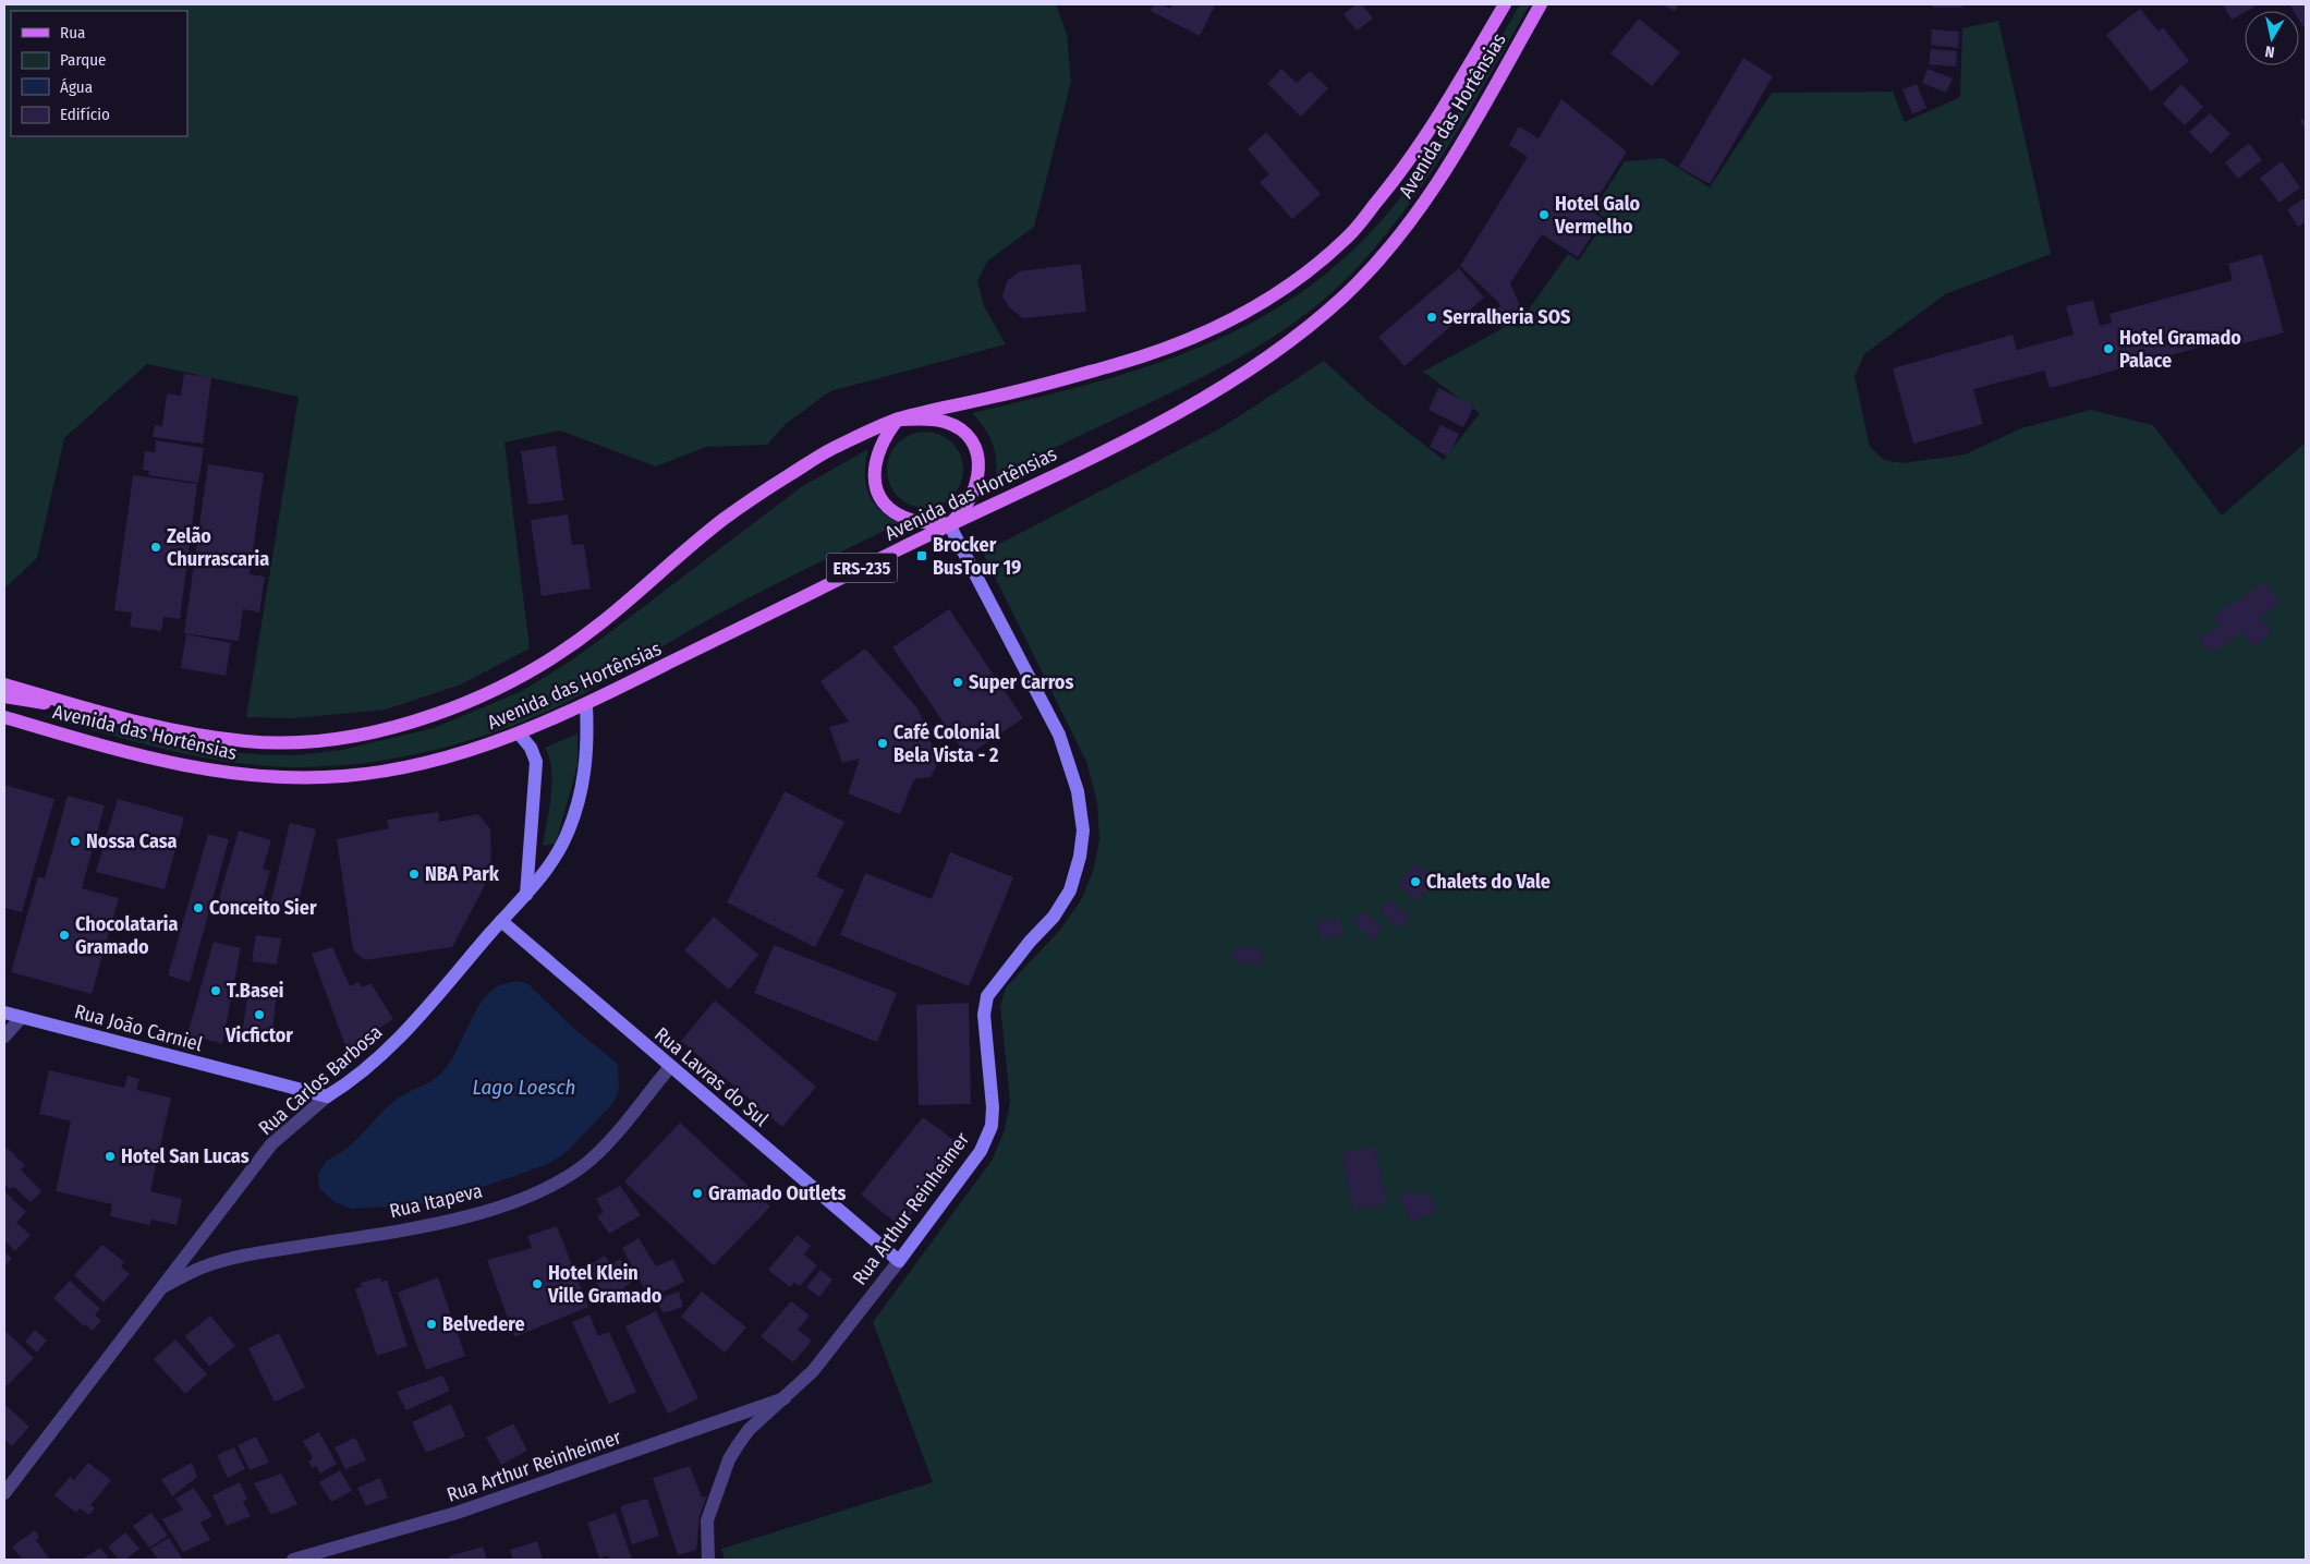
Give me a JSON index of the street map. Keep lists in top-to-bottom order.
{
  "streets": {
    "main road": ["Avenida das Hortênsias", "ERS-235"],
    "street": [
      "Rua João Carniel",
      "Rua Lavras do Sul",
      "Rua Carlos Barbosa",
      "Rua Itapeva",
      "Rua Arthur Reinheimer"
    ]
  },
  "crossings": [
    ["Avenida das Hortênsias", "Rua Carlos Barbosa"],
    ["Avenida das Hortênsias", "Rua Arthur Reinheimer"],
    ["Rua João Carniel", "Rua Carlos Barbosa"],
    ["Rua Lavras do Sul", "Rua Carlos Barbosa"],
    ["Rua Lavras do Sul", "Rua Itapeva"],
    ["Rua Lavras do Sul", "Rua Arthur Reinheimer"],
    ["Rua Carlos Barbosa", "Rua Itapeva"]
  ],
  "water": ["Lago Loesch"],
  "places": {
    "other": [
      "Hotel Galo Vermelho",
      "Serralheria SOS",
      "Hotel Gramado Palace",
      "Zelão Churrascaria",
      "Super Carros",
      "Café Colonial Bela Vista - 2",
      "Nossa Casa",
      "NBA Park",
      "Chalets do Vale",
      "Conceito Sier",
      "Chocolataria Gramado",
      "T.Basei",
      "Vicfictor",
      "Hotel San Lucas",
      "Gramado Outlets",
      "Hotel Klein Ville Gramado",
      "Belvedere"
    ],
    "transit": ["Brocker BusTour 19"]
  },
  "legend": [
    "Rua",
    "Parque",
    "Água",
    "Edifício"
  ],
  "north": "bottom"
}
